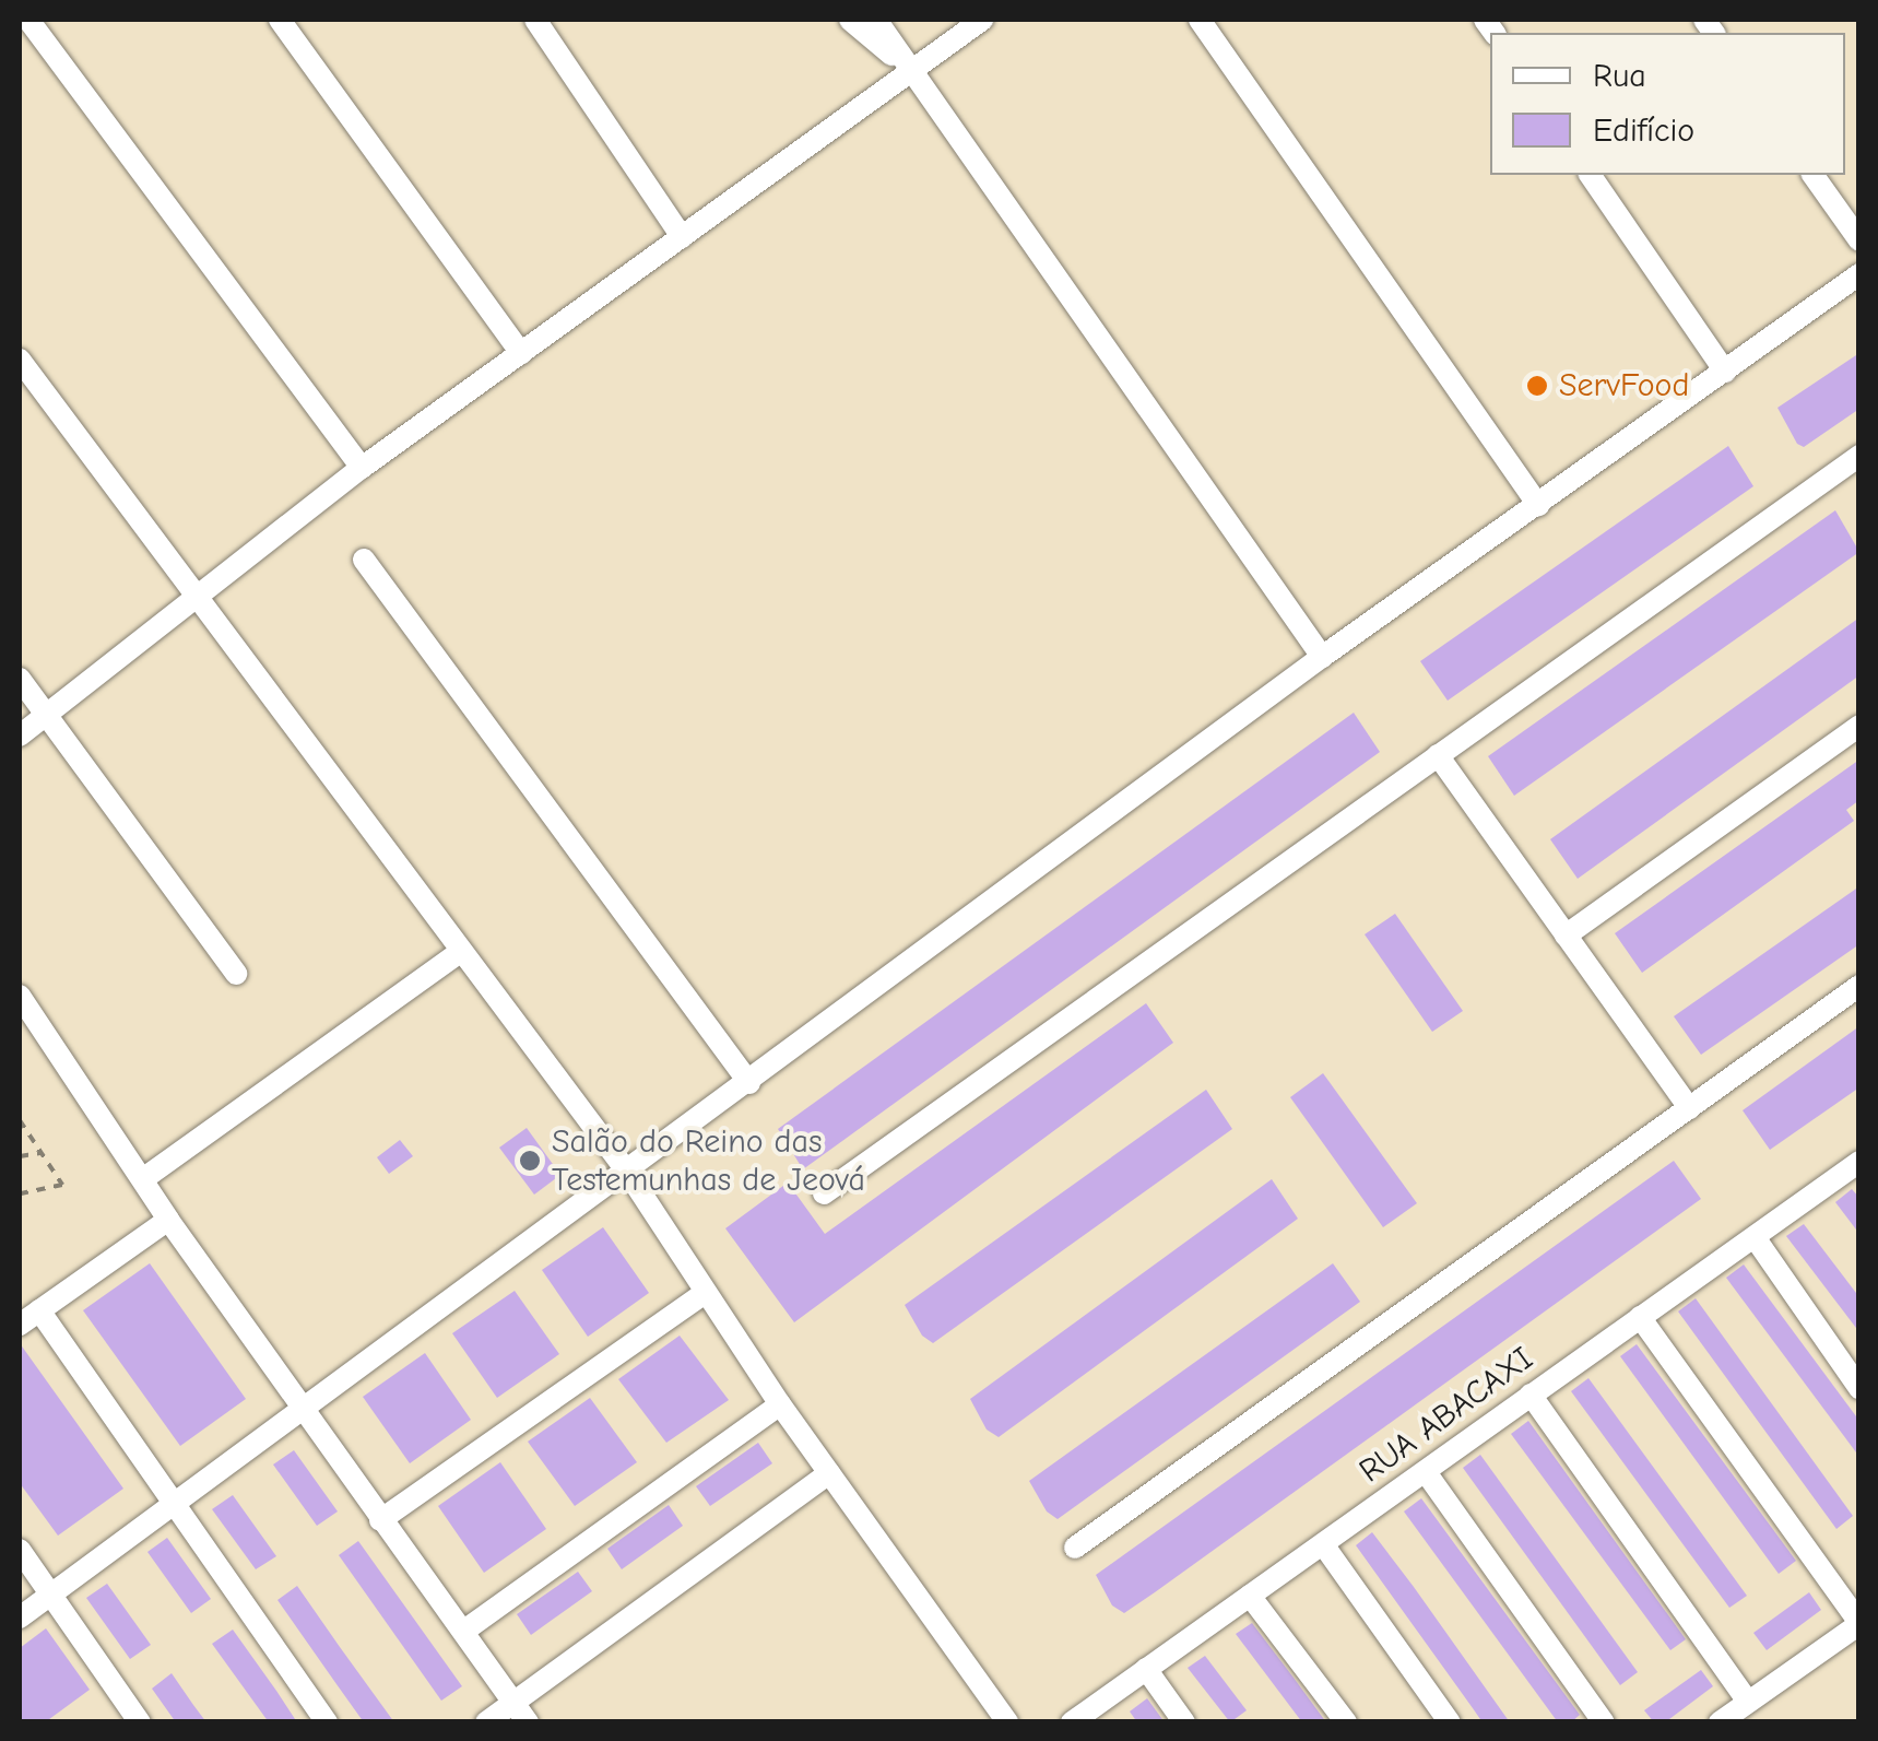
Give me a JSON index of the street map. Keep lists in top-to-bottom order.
{
  "streets": {
    "street": ["RUA ABACAXI"]
  },
  "places": ["ServFood", "Salão do Reino das Testemunhas de Jeová"],
  "legend": ["Rua", "Edifício"]
}
